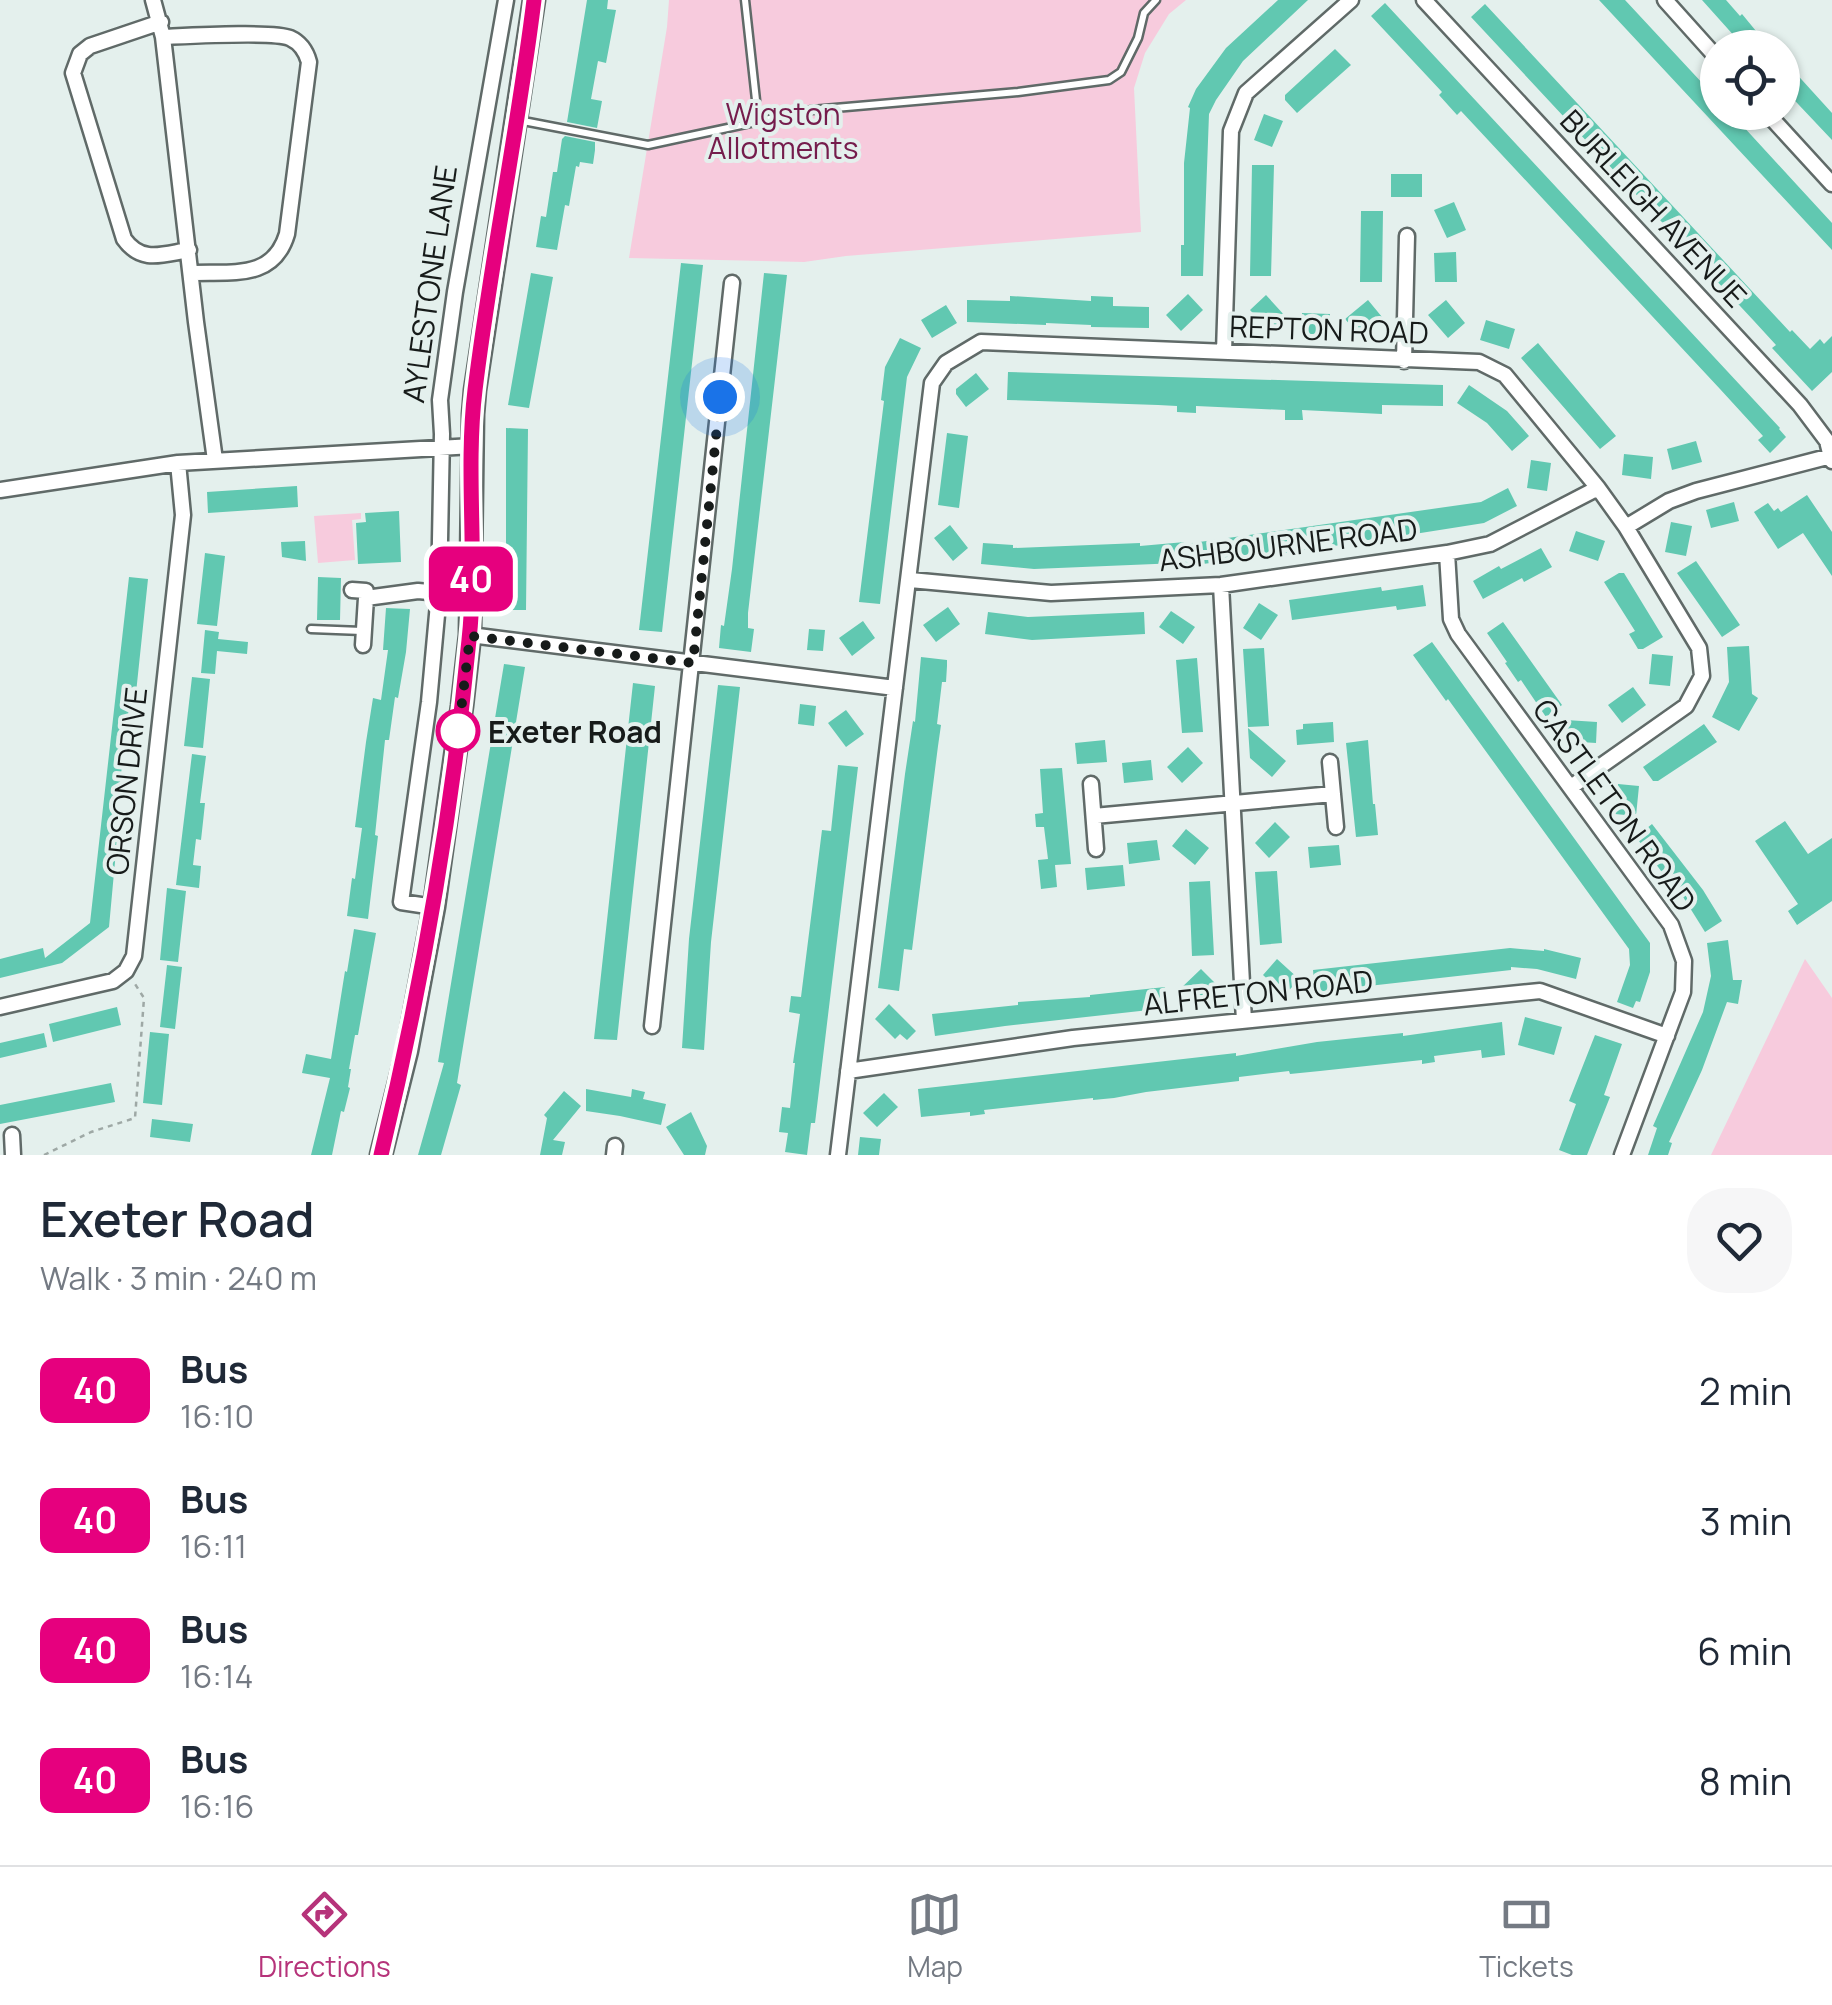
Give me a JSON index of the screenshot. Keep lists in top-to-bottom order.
{
  "streets": {
    "main road": ["AYLESTONE LANE"],
    "street": [
      "BURLEIGH AVENUE",
      "REPTON ROAD",
      "ASHBOURNE ROAD",
      "ORSON DRIVE",
      "CASTLETON ROAD",
      "ALFRETON ROAD"
    ]
  },
  "crossings": [
    ["REPTON ROAD", "ASHBOURNE ROAD"],
    ["REPTON ROAD", "CASTLETON ROAD"],
    ["REPTON ROAD", "ALFRETON ROAD"],
    ["ASHBOURNE ROAD", "CASTLETON ROAD"],
    ["CASTLETON ROAD", "ALFRETON ROAD"]
  ],
  "parks": ["Wigston Allotments"],
  "places": ["Exeter Road"],
  "lines": ["bus line 40"],
  "page": {
    "on_map": "40",
    "heading": ["Exeter Road", "Walk · 3 min · 240 m"],
    "list": [
      {
        "mark": "40",
        "name": "Bus",
        "note": "16:10",
        "value": "2 min"
      },
      {
        "mark": "40",
        "name": "Bus",
        "note": "16:11",
        "value": "3 min"
      },
      {
        "mark": "40",
        "name": "Bus",
        "note": "16:14",
        "value": "6 min"
      },
      {
        "mark": "40",
        "name": "Bus",
        "note": "16:16",
        "value": "8 min"
      }
    ],
    "tabs": ["Directions", "Map", "Tickets"]
  }
}
